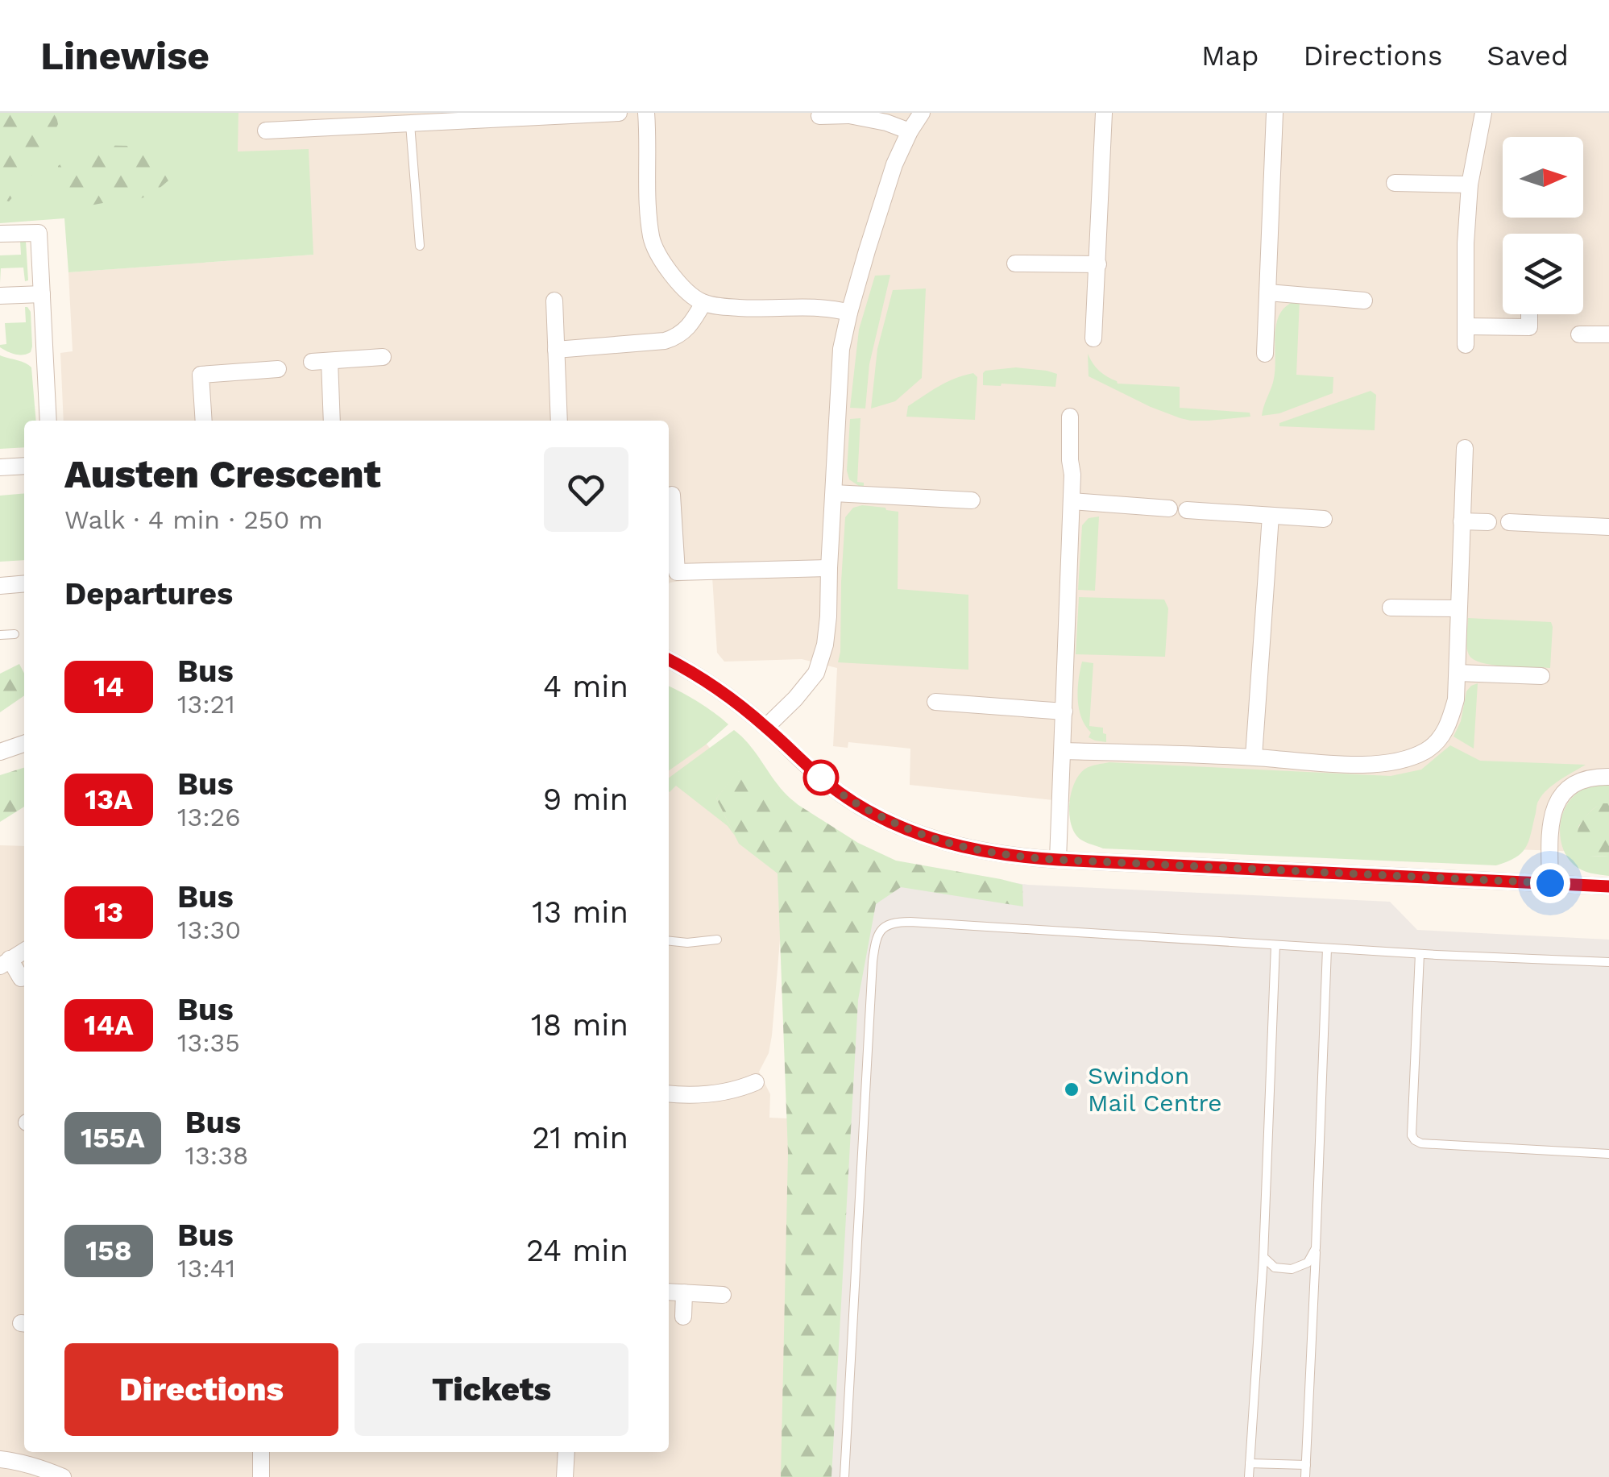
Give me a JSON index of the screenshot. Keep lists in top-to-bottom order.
{
  "places": ["Swindon Mail Centre"],
  "lines": ["bus line 14"],
  "north": "right",
  "page": {
    "header": "Linewise",
    "nav": ["Map", "Directions", "Saved"],
    "heading": [
      ["Austen Crescent", "Walk · 4 min · 250 m"],
      "Departures"
    ],
    "list": [
      {
        "mark": "14",
        "name": "Bus",
        "note": "13:21",
        "value": "4 min"
      },
      {
        "mark": "13A",
        "name": "Bus",
        "note": "13:26",
        "value": "9 min"
      },
      {
        "mark": "13",
        "name": "Bus",
        "note": "13:30",
        "value": "13 min"
      },
      {
        "mark": "14A",
        "name": "Bus",
        "note": "13:35",
        "value": "18 min"
      },
      {
        "mark": "155A",
        "name": "Bus",
        "note": "13:38",
        "value": "21 min"
      },
      {
        "mark": "158",
        "name": "Bus",
        "note": "13:41",
        "value": "24 min"
      }
    ],
    "buttons": ["Directions", "Tickets"]
  }
}
